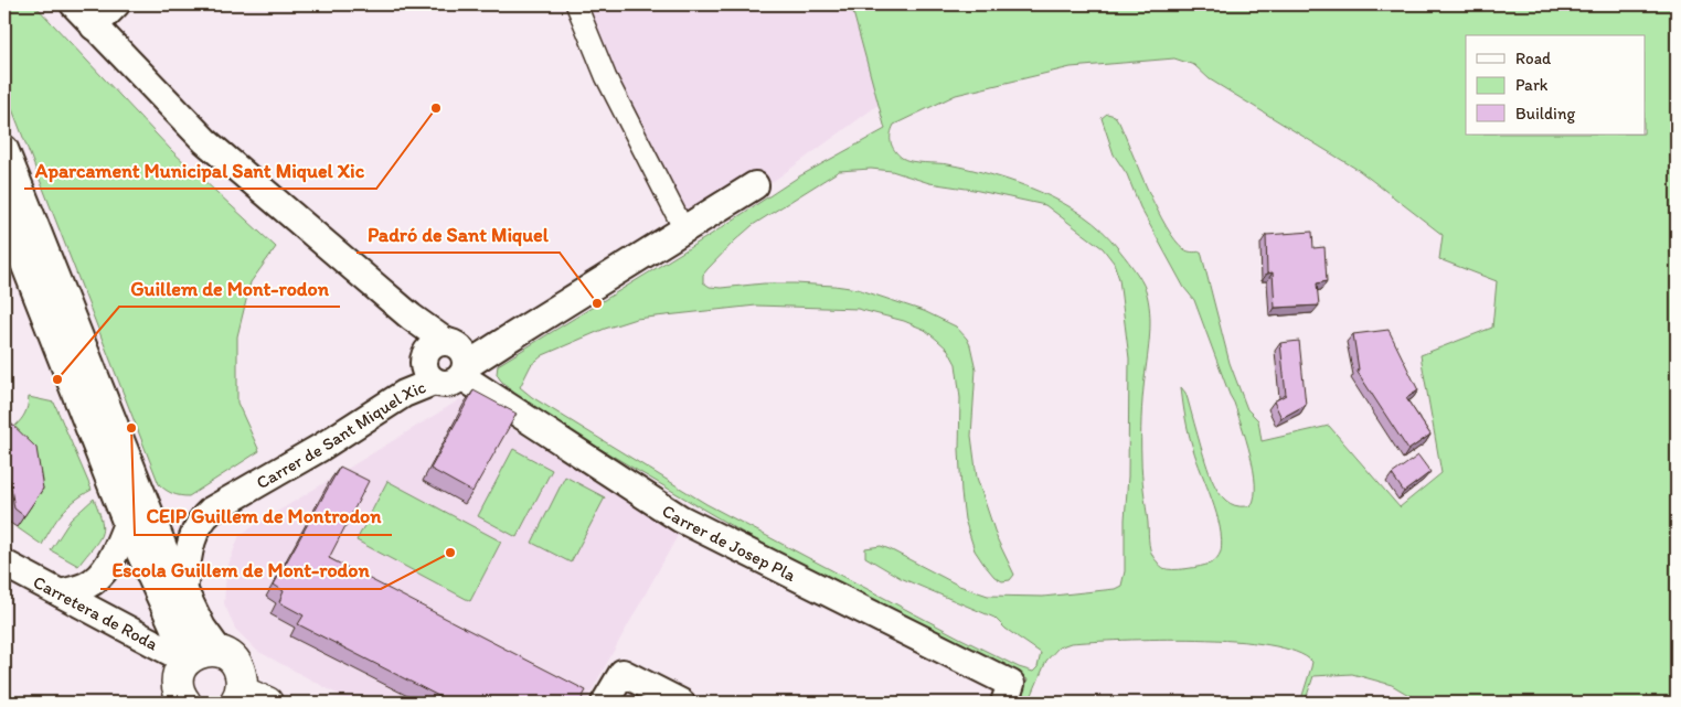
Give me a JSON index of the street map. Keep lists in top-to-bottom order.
{
  "streets": {
    "street": ["Carrer de Sant Miquel Xic", "Carrer de Josep Pla", "Carretera de Roda"]
  },
  "places": [
    "Aparcament Municipal Sant Miquel Xic",
    "Padró de Sant Miquel",
    "Guillem de Mont-rodon",
    "CEIP Guillem de Montrodon",
    "Escola Guillem de Mont-rodon"
  ],
  "legend": ["Road", "Park", "Building"]
}
